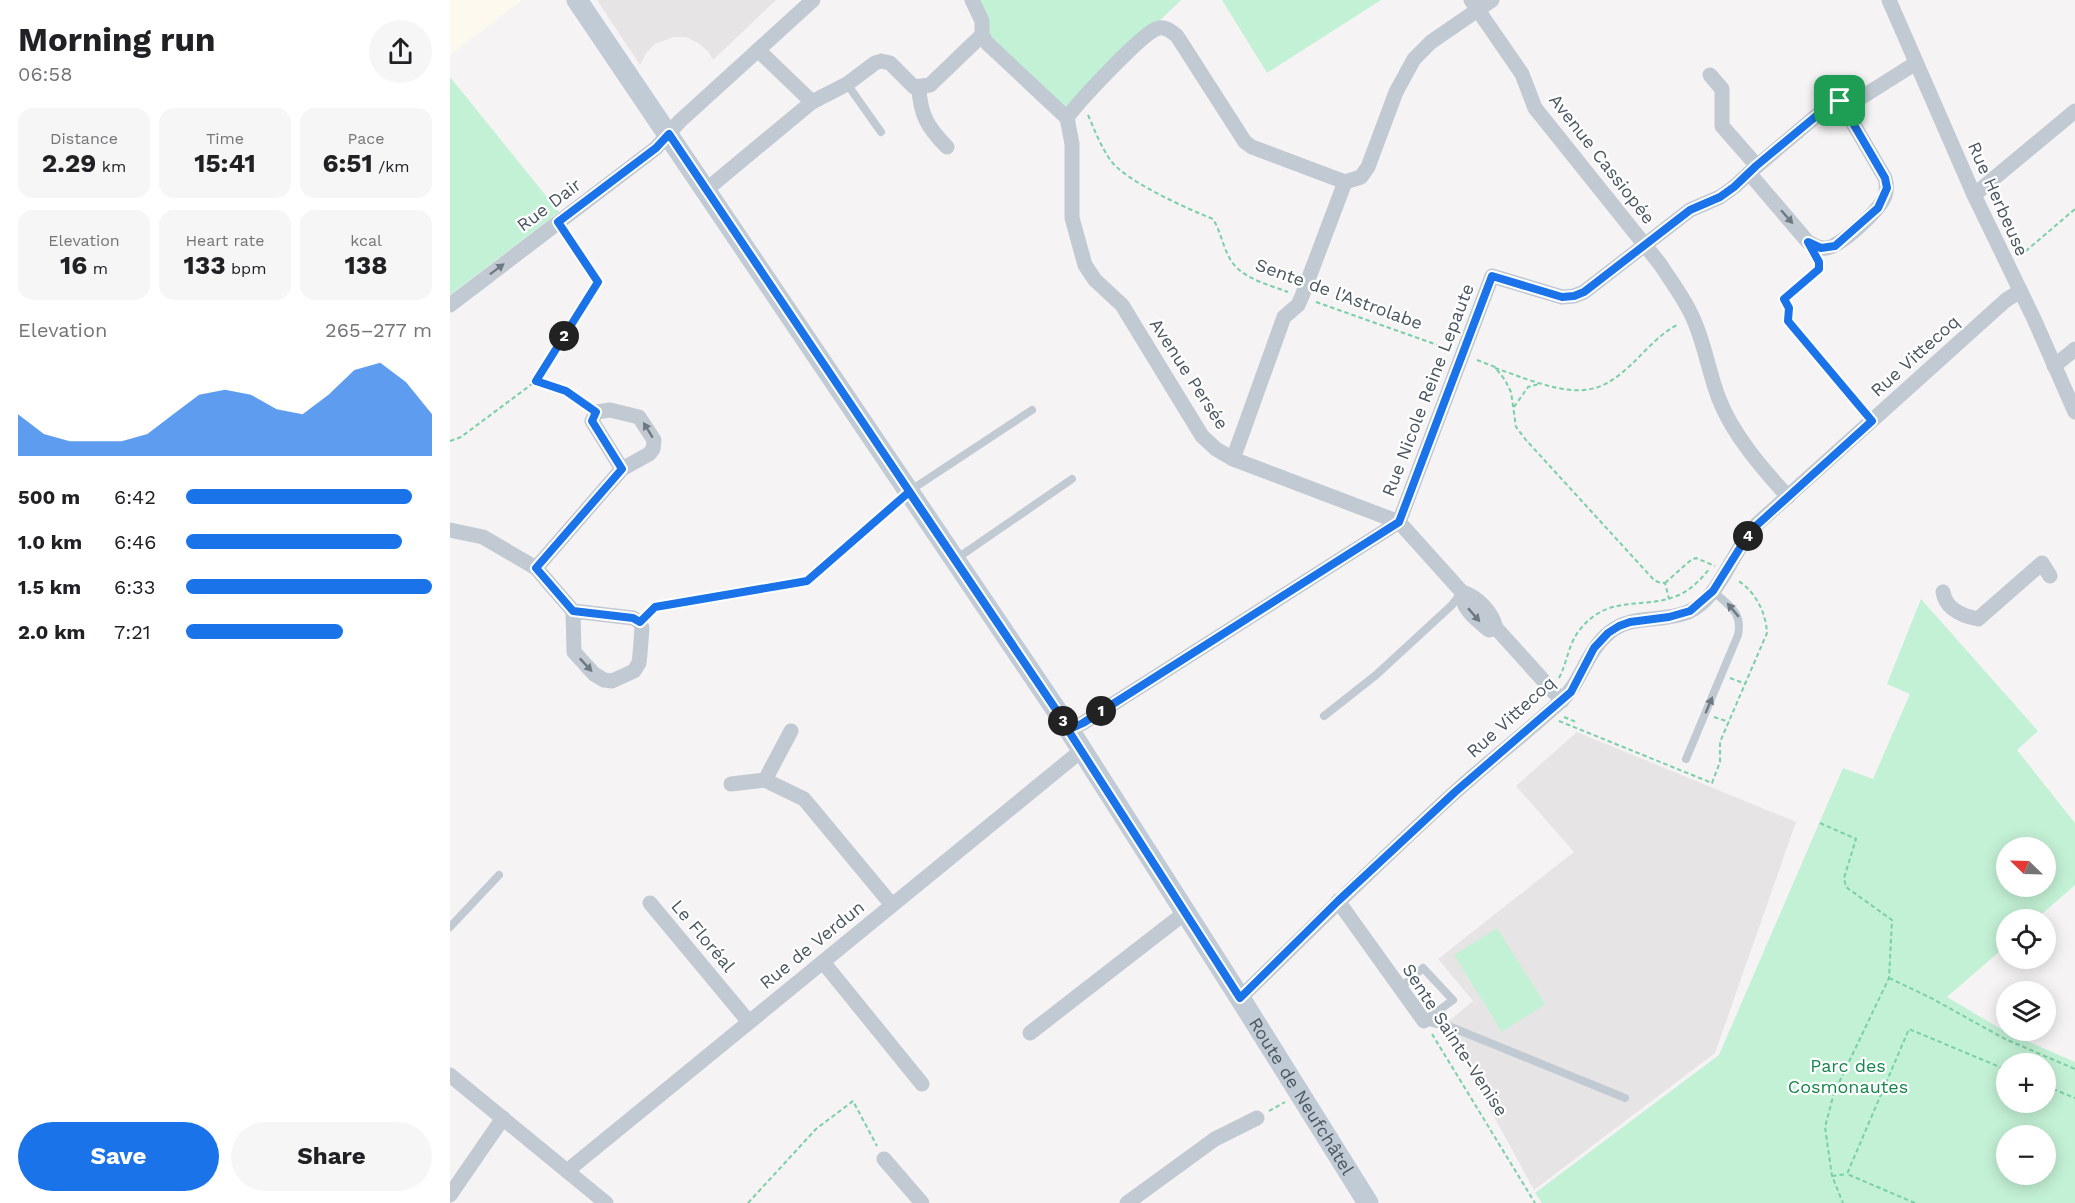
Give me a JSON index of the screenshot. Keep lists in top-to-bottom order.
{
  "streets": {
    "main road": ["Route de Neufchâtel"],
    "street": [
      "Avenue Cassiopée",
      "Rue Herbeuse",
      "Rue Dair",
      "Rue Vittecoq",
      "Avenue Persée",
      "Rue Nicole Reine Lepaute",
      "Le Floréal",
      "Rue de Verdun",
      "Sente Sainte-Venise"
    ],
    "path": ["Sente de l'Astrolabe"]
  },
  "crossings": [
    ["Avenue Cassiopée", "Sente de l'Astrolabe"],
    ["Avenue Cassiopée", "Rue Vittecoq"],
    ["Avenue Cassiopée", "Rue Nicole Reine Lepaute"],
    ["Rue Herbeuse", "Rue Vittecoq"],
    ["Rue Herbeuse", "Rue Nicole Reine Lepaute"],
    ["Rue Dair", "Route de Neufchâtel"],
    ["Sente de l'Astrolabe", "Rue Nicole Reine Lepaute"],
    ["Rue Vittecoq", "Avenue Persée"],
    ["Rue Vittecoq", "Sente Sainte-Venise"],
    ["Rue Vittecoq", "Route de Neufchâtel"],
    ["Avenue Persée", "Rue Nicole Reine Lepaute"],
    ["Rue Nicole Reine Lepaute", "Route de Neufchâtel"],
    ["Le Floréal", "Rue de Verdun"],
    ["Rue de Verdun", "Route de Neufchâtel"]
  ],
  "parks": ["Parc des Cosmonautes"],
  "north": "top left",
  "page": {
    "heading": ["Morning run", "06:58"],
    "stats": [
      ["Distance", "2.29 km"],
      ["Time", "15:41"],
      ["Pace", "6:51 /km"],
      ["Elevation", "16 m"],
      ["Heart rate", "133 bpm"],
      ["kcal", "138"]
    ],
    "chart": ["Elevation", "265–277 m"],
    "pins": [
      "2",
      "4",
      "1",
      "3"
    ],
    "list": [
      {
        "name": "500 m",
        "note": "6:42"
      },
      {
        "name": "1.0 km",
        "note": "6:46"
      },
      {
        "name": "1.5 km",
        "note": "6:33"
      },
      {
        "name": "2.0 km",
        "note": "7:21"
      }
    ],
    "map_buttons": ["+", "−"],
    "buttons": ["Save", "Share"]
  }
}
